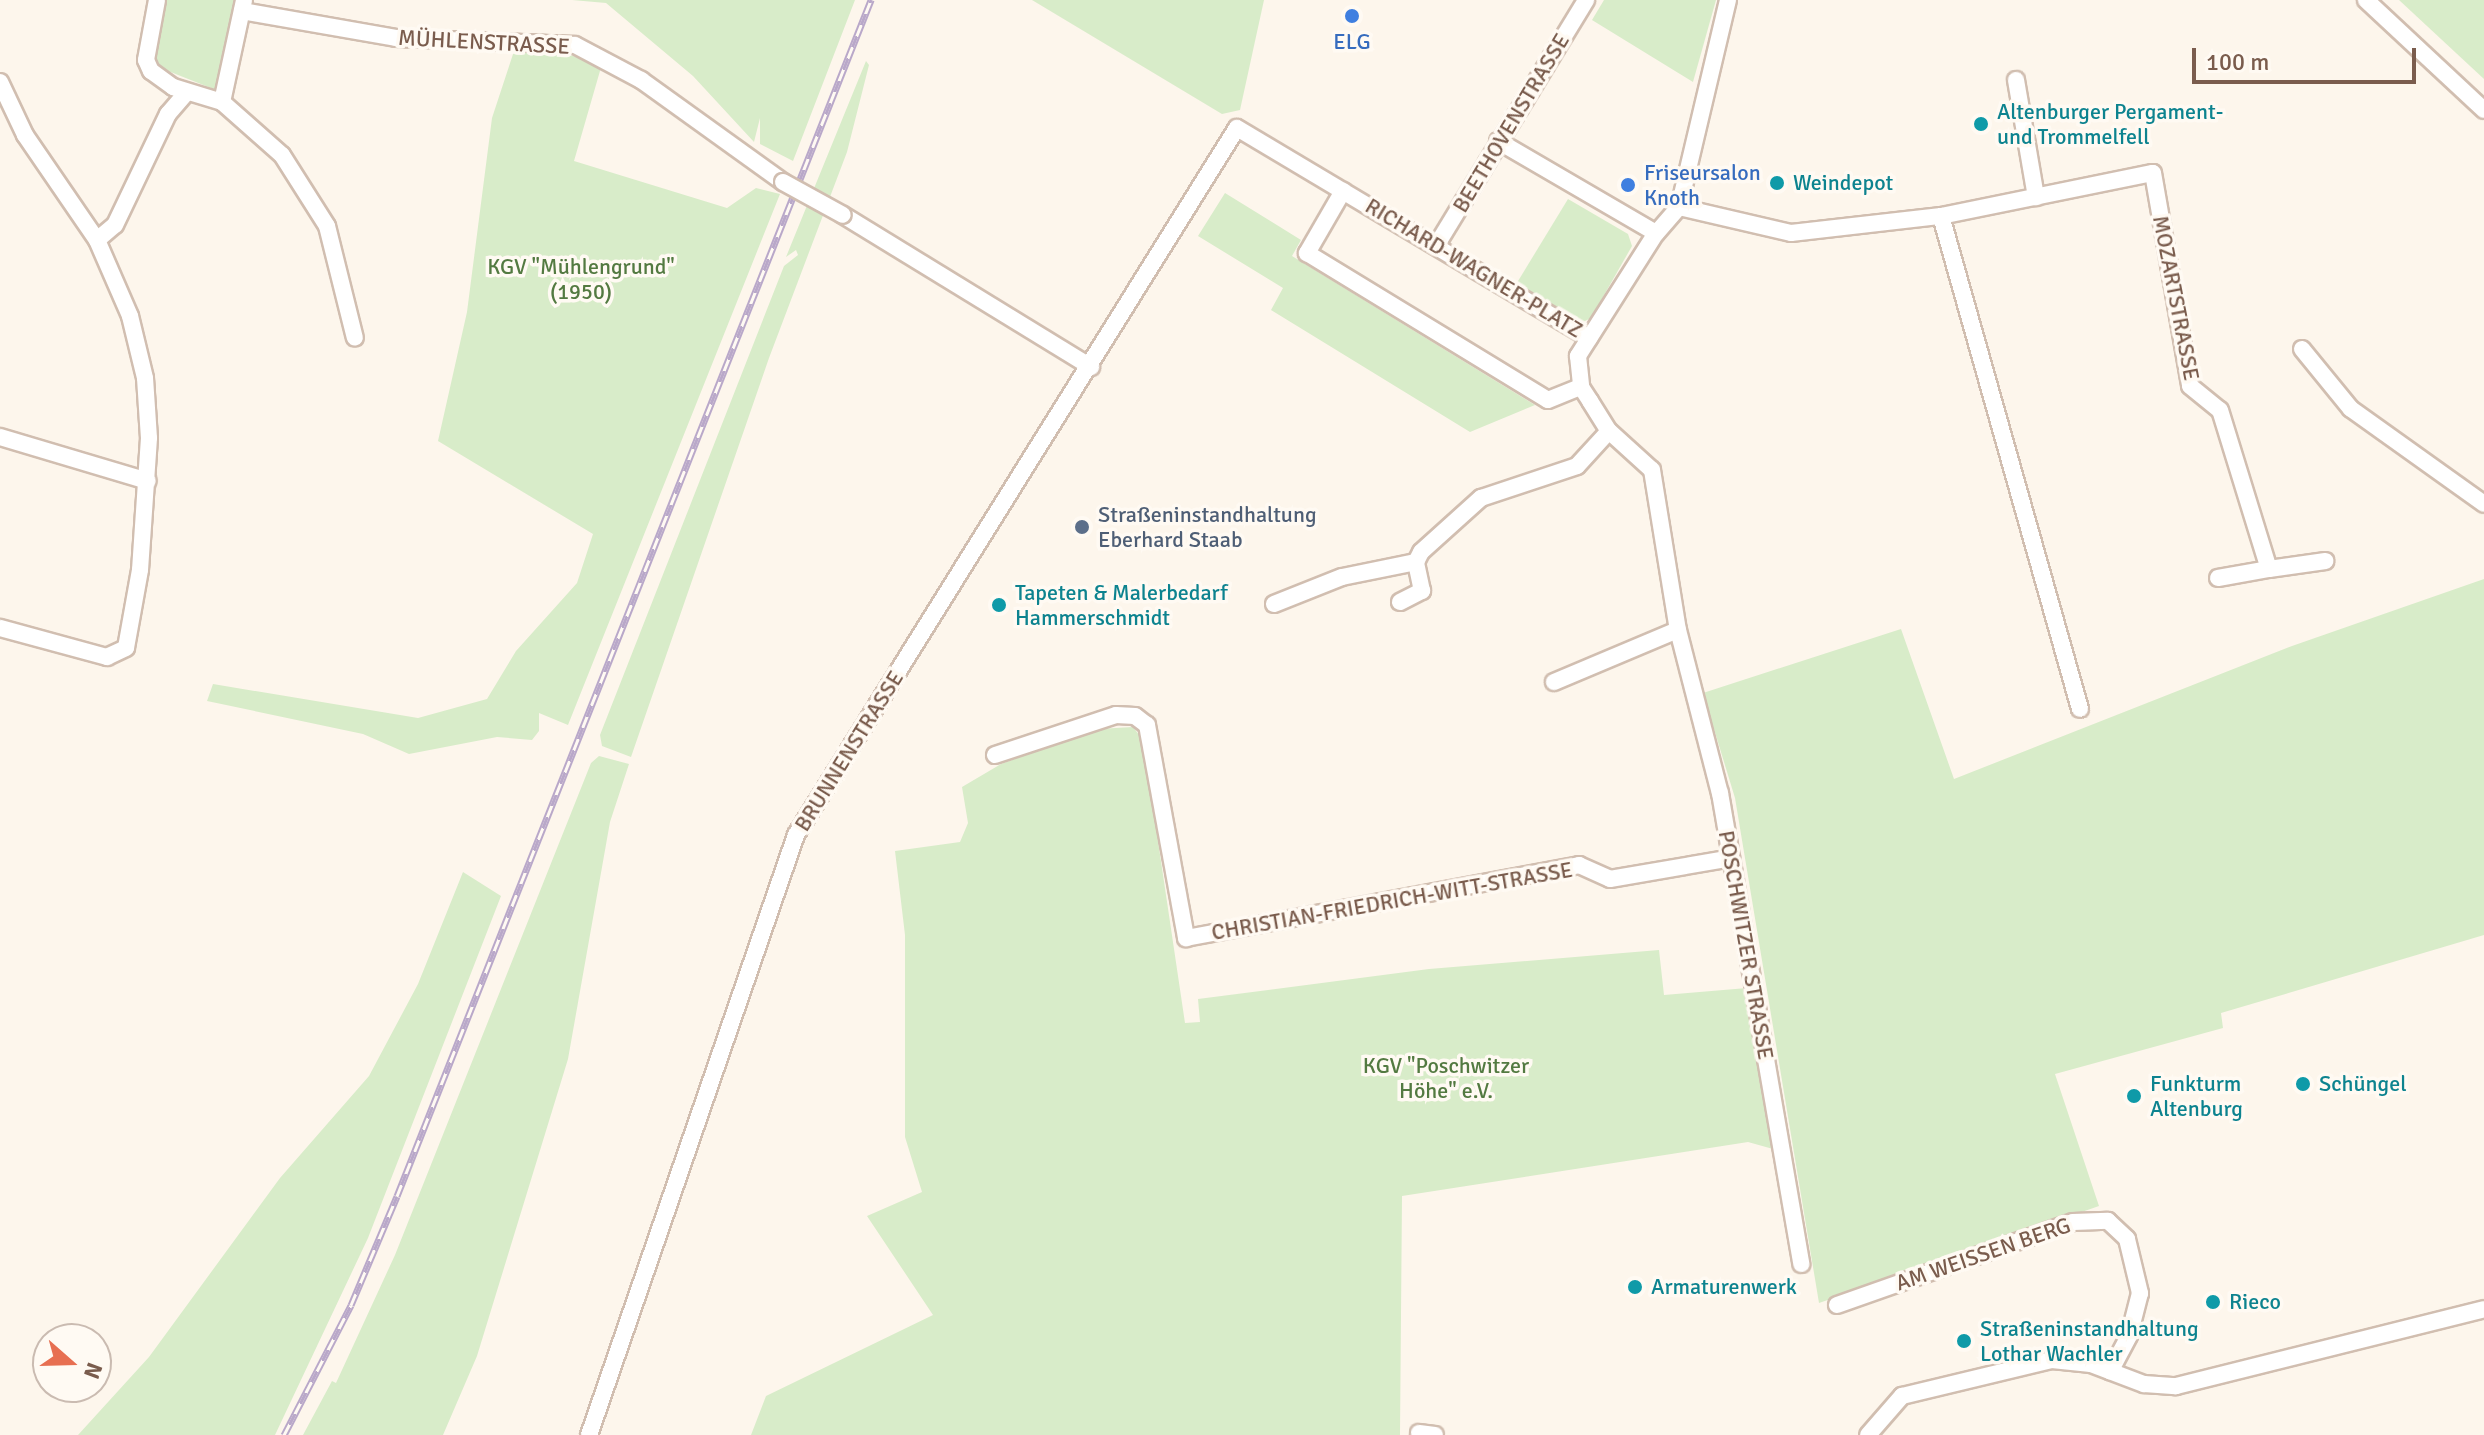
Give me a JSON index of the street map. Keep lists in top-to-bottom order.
{
  "streets": {
    "street": [
      "MÜHLENSTRASSE",
      "BEETHOVENSTRASSE",
      "RICHARD-WAGNER-PLATZ",
      "MOZARTSTRASSE",
      "BRUNNENSTRASSE",
      "CHRISTIAN-FRIEDRICH-WITT-STRASSE",
      "POSCHWITZER STRASSE",
      "AM WEISSEN BERG"
    ]
  },
  "crossings": [
    ["MÜHLENSTRASSE", "BRUNNENSTRASSE"],
    ["BEETHOVENSTRASSE", "RICHARD-WAGNER-PLATZ"],
    ["RICHARD-WAGNER-PLATZ", "BRUNNENSTRASSE"],
    ["RICHARD-WAGNER-PLATZ", "POSCHWITZER STRASSE"],
    ["CHRISTIAN-FRIEDRICH-WITT-STRASSE", "POSCHWITZER STRASSE"]
  ],
  "parks": ["KGV \"Mühlengrund\" (1950)", "KGV \"Poschwitzer Höhe\" e.V."],
  "places": [
    "ELG",
    "Altenburger Pergament- und Trommelfell",
    "Weindepot",
    "Friseursalon Knoth",
    "Straßeninstandhaltung Eberhard Staab",
    "Tapeten & Malerbedarf Hammerschmidt",
    "Schüngel",
    "Funkturm Altenburg",
    "Armaturenwerk",
    "Rieco",
    "Straßeninstandhaltung Lothar Wachler"
  ],
  "scale_bar": "100 m",
  "north": "right"
}
